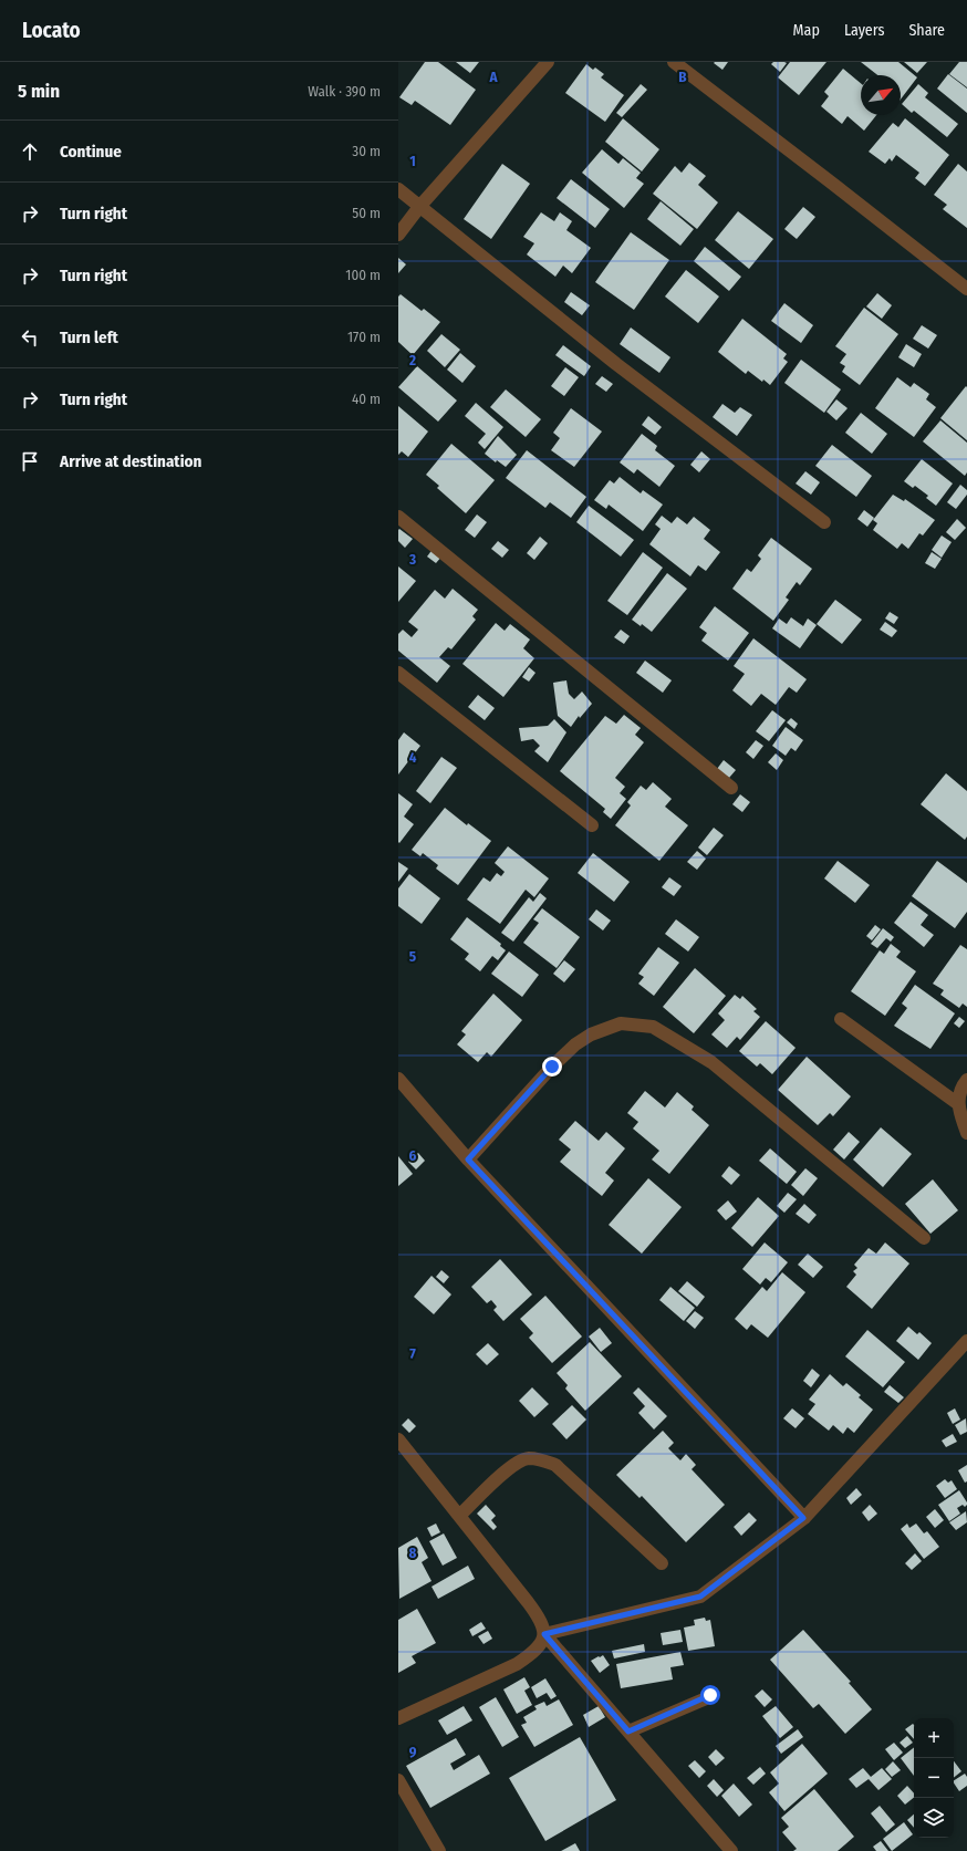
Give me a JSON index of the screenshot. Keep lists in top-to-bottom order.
{
  "north": "top right",
  "page": {
    "header": "Locato",
    "nav": ["Map", "Layers", "Share"],
    "heading": ["5 min", "Walk · 390 m"],
    "list": [
      ["Continue", "30 m"],
      ["Turn right", "50 m"],
      ["Turn right", "100 m"],
      ["Turn left", "170 m"],
      ["Turn right", "40 m"],
      "Arrive at destination"
    ],
    "map_buttons": ["+", "−"]
  },
  "grid": {
    "columns": ["A", "B"],
    "rows": [
      "1",
      "2",
      "3",
      "4",
      "5",
      "6",
      "7",
      "8",
      "9"
    ]
  }
}
